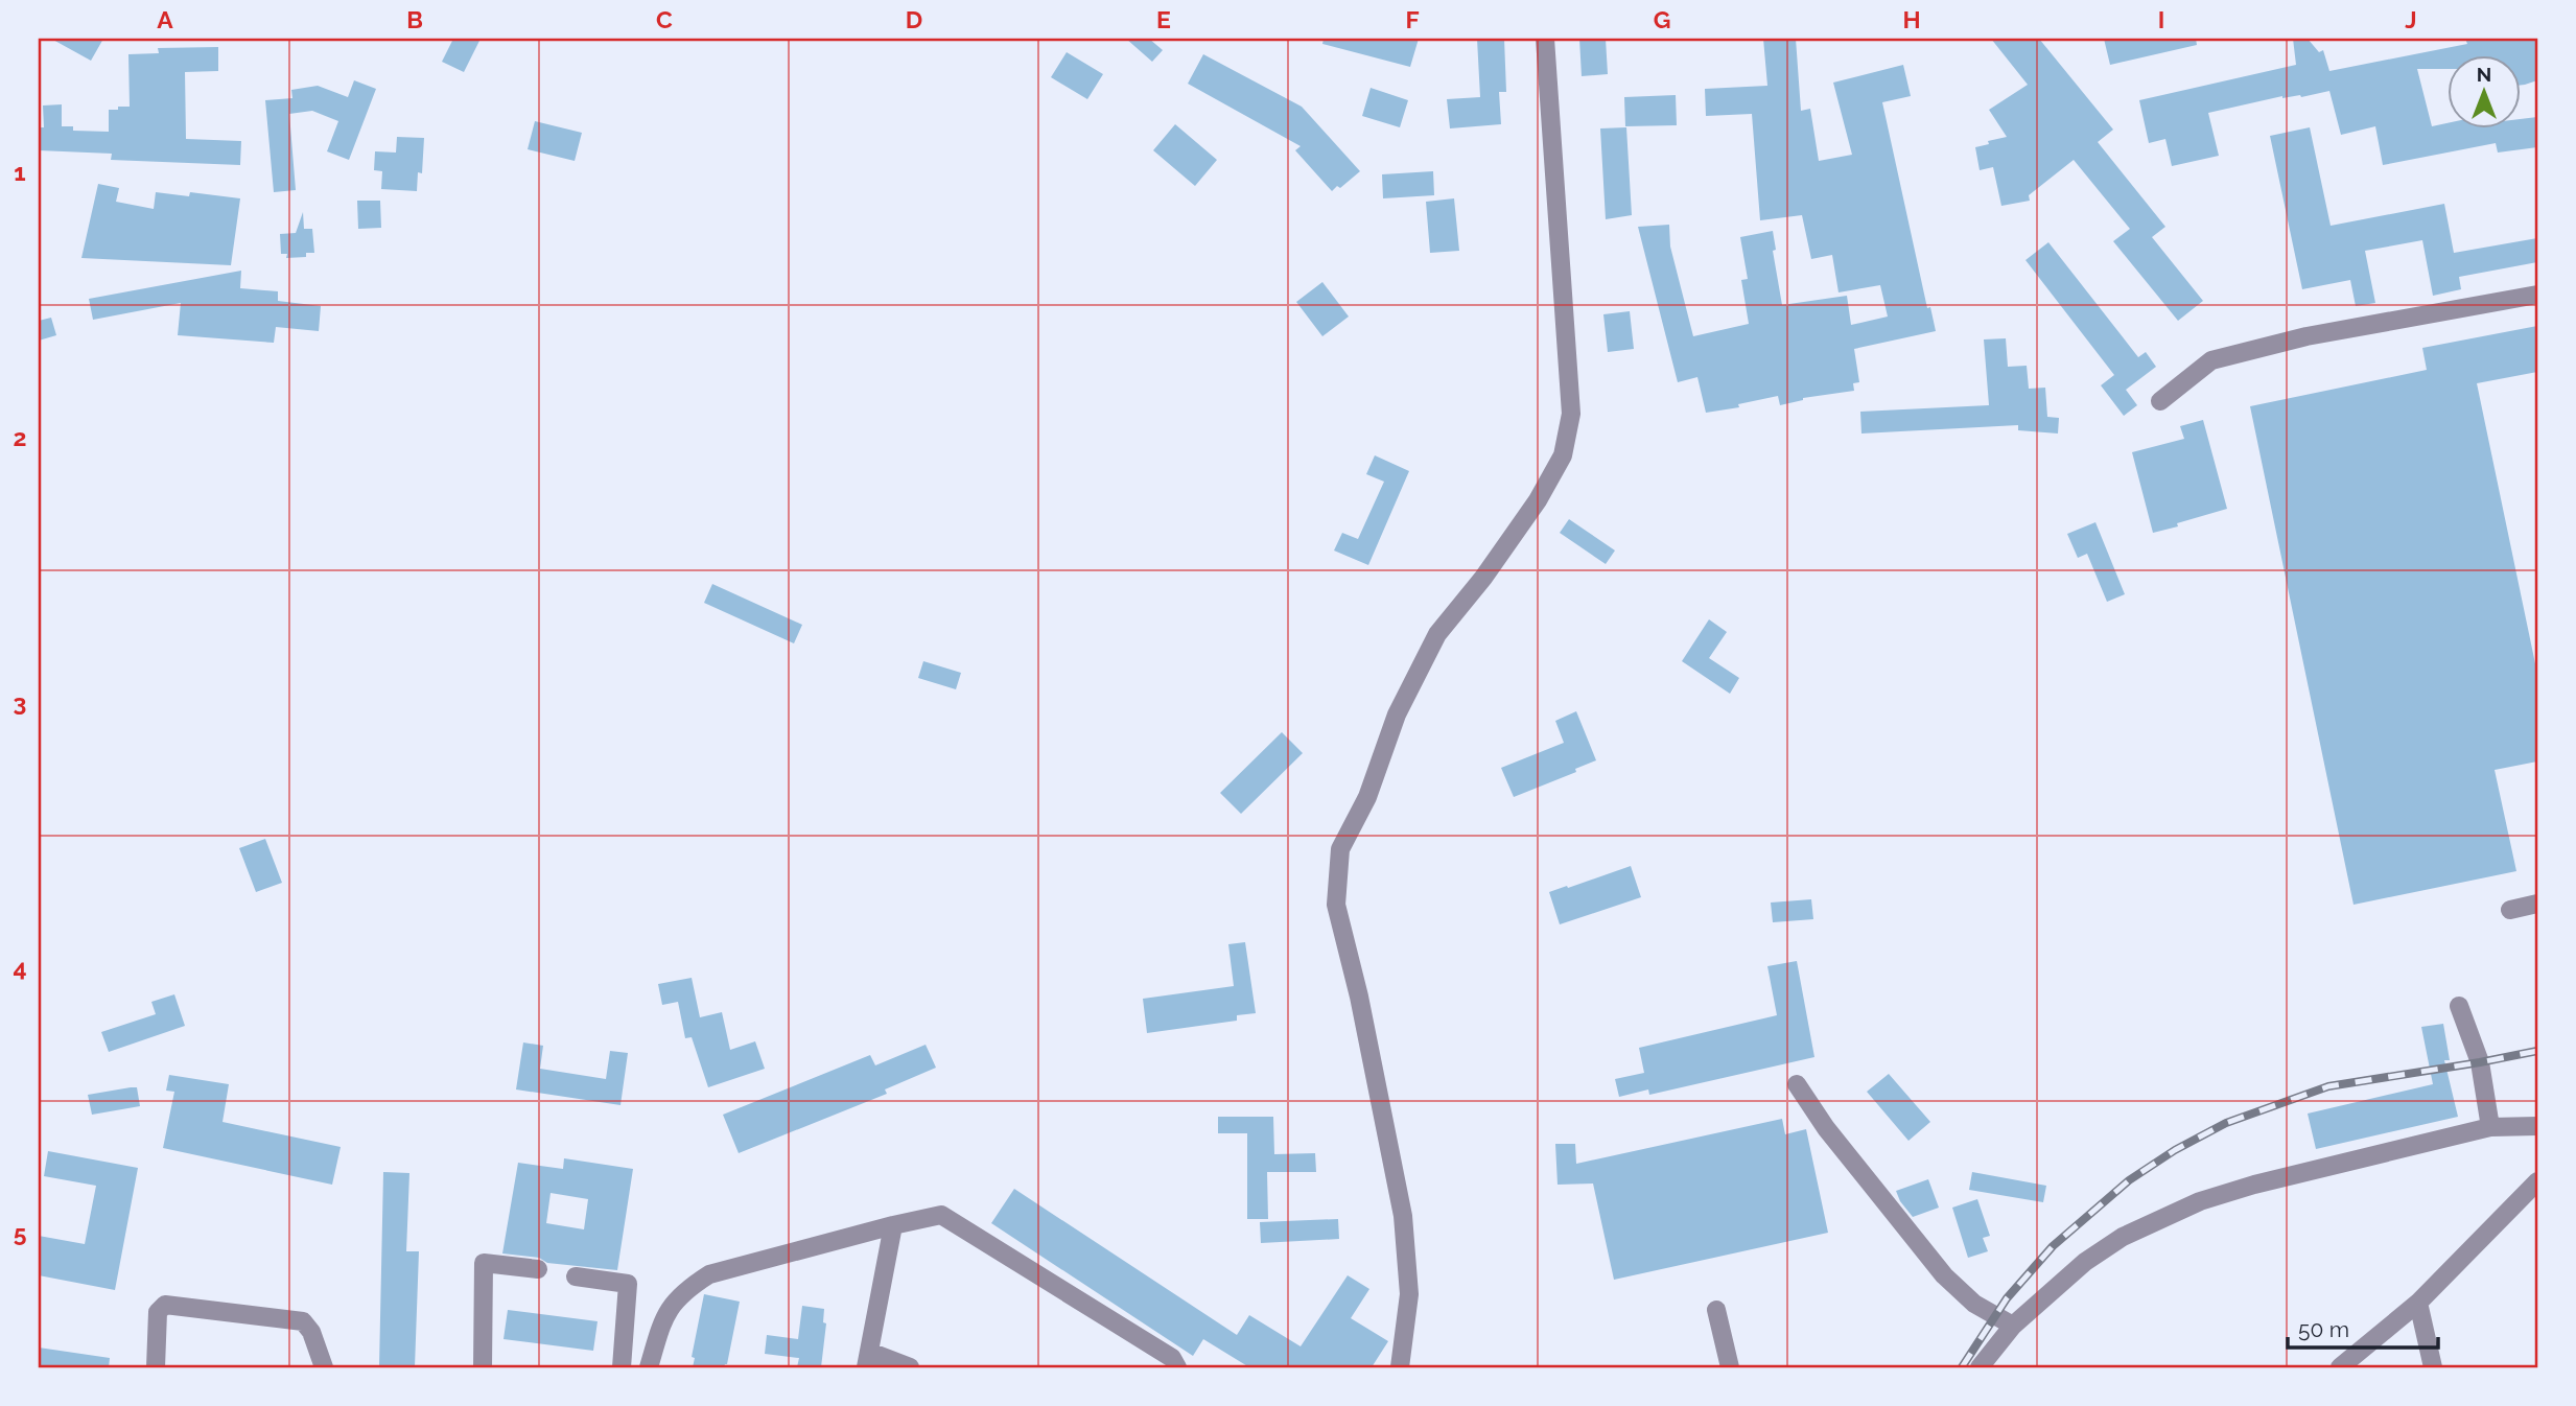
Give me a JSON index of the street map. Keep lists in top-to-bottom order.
{
  "scale_bar": "50 m",
  "north": "top",
  "grid": {
    "columns": [
      "A",
      "B",
      "C",
      "D",
      "E",
      "F",
      "G",
      "H",
      "I",
      "J"
    ],
    "rows": [
      "1",
      "2",
      "3",
      "4",
      "5"
    ]
  }
}
